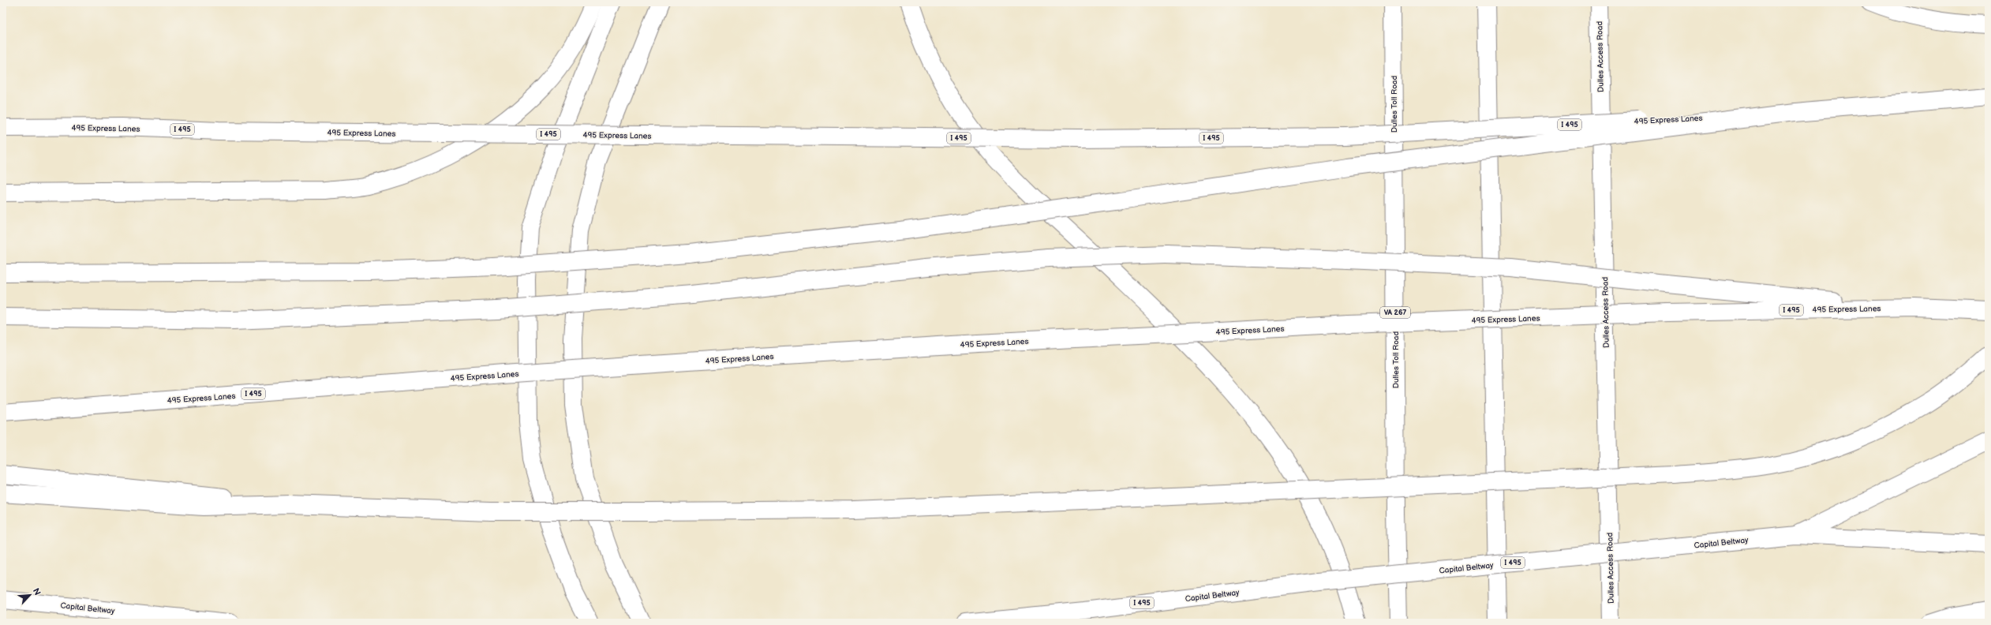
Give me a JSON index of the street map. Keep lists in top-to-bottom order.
{
  "streets": {
    "highway": [
      "Dulles Access Road",
      "Dulles Toll Road",
      "495 Express Lanes",
      "I 495",
      "VA 267",
      "Capital Beltway"
    ]
  },
  "north": "top right"
}
